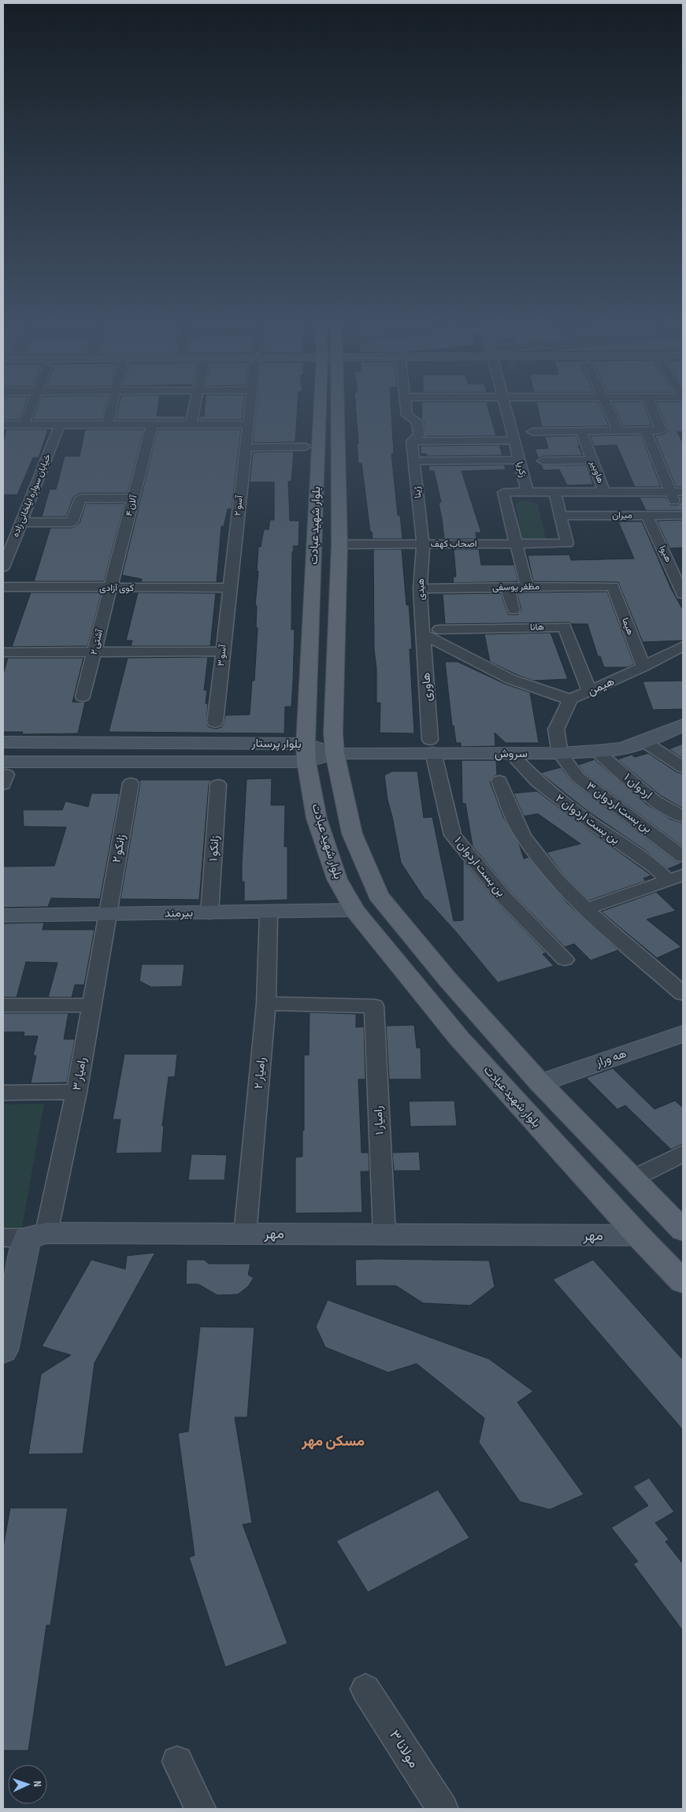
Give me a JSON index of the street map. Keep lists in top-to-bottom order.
{
  "streets": {
    "main road": ["بلوار شهید عبادت"],
    "street": [
      "زکریا",
      "هاوبیر",
      "ژینا",
      "خیابان سواره ایلخانی زاده",
      "آلان ۴",
      "آسو ۲",
      "میران",
      "اصحاب کهف",
      "هیوا",
      "مظفر یوسفی",
      "کوی آزادی",
      "هیدی",
      "هیما",
      "هانا",
      "آشتی ۲",
      "آسو ۳",
      "هیمن",
      "هاوری",
      "بلوار پرستار",
      "سروش",
      "اردوان ۱",
      "بن بست اردوان ۳",
      "بن بست اردوان ۲",
      "زانکو ۲",
      "زانکو ۱",
      "بن بست اردوان ۱",
      "بیرمند",
      "هه وراز",
      "رامیار ۲",
      "رامیار ۳",
      "رامیار ۱",
      "مهر",
      "مولانا ۳"
    ]
  },
  "crossings": [
    ["ژینا", "اصحاب کهف"],
    ["ژینا", "هیدی"],
    ["آلان ۴", "کوی آزادی"],
    ["آلان ۴", "آشتی ۲"],
    ["آسو ۲", "کوی آزادی"],
    ["آسو ۲", "آسو ۳"],
    ["میران", "اصحاب کهف"],
    ["میران", "هیوا"],
    ["بلوار شهید عبادت", "اصحاب کهف"],
    ["بلوار شهید عبادت", "بلوار پرستار"],
    ["بلوار شهید عبادت", "سروش"],
    ["بلوار شهید عبادت", "بیرمند"],
    ["بلوار شهید عبادت", "هه وراز"],
    ["بلوار شهید عبادت", "مهر"],
    ["اصحاب کهف", "هیدی"],
    ["مظفر یوسفی", "هیدی"],
    ["مظفر یوسفی", "هیما"],
    ["کوی آزادی", "آشتی ۲"],
    ["کوی آزادی", "آسو ۳"],
    ["هیدی", "هاوری"],
    ["هیما", "هیمن"],
    ["هانا", "هیمن"],
    ["هاوری", "سروش"],
    ["هاوری", "بن بست اردوان ۱"],
    ["بلوار پرستار", "سروش"],
    ["سروش", "اردوان ۱"],
    ["سروش", "بن بست اردوان ۳"],
    ["سروش", "بن بست اردوان ۲"],
    ["سروش", "بن بست اردوان ۱"],
    ["زانکو ۲", "بیرمند"],
    ["زانکو ۲", "رامیار ۳"],
    ["زانکو ۱", "بیرمند"],
    ["بیرمند", "رامیار ۲"],
    ["بیرمند", "رامیار ۳"],
    ["رامیار ۲", "رامیار ۱"],
    ["رامیار ۲", "مهر"],
    ["رامیار ۳", "مهر"],
    ["رامیار ۱", "مهر"]
  ],
  "districts": ["مسکن مهر"],
  "north": "right"
}
